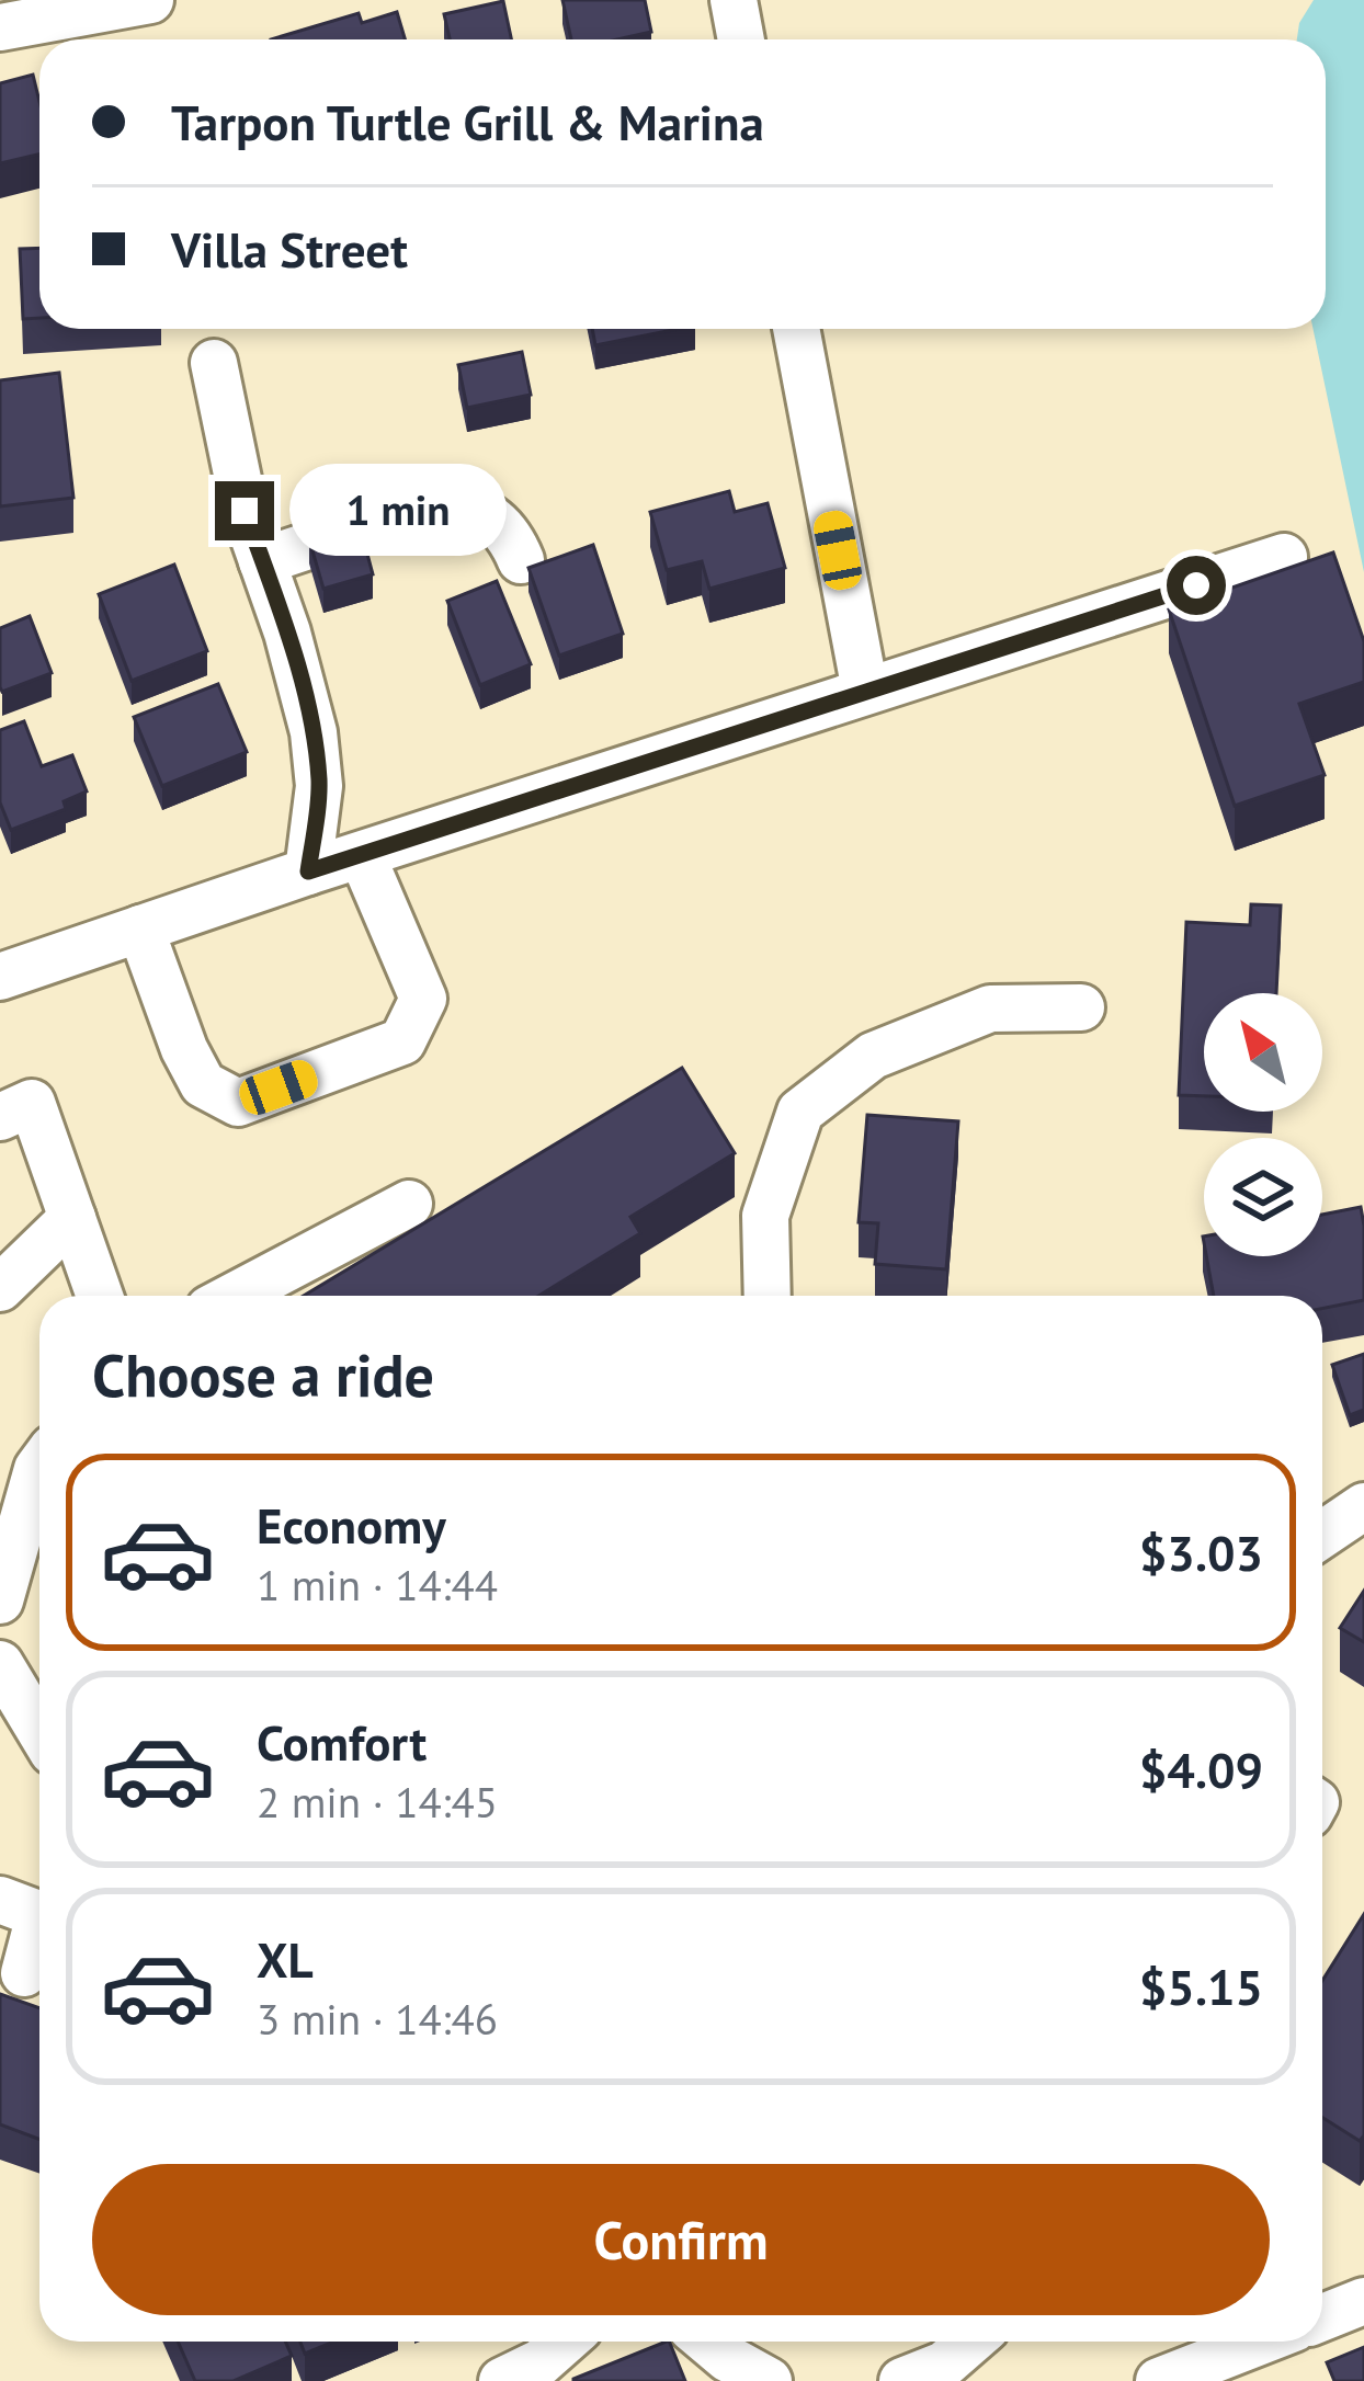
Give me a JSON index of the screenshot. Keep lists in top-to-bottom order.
{
  "north": "top left",
  "page": {
    "banner": ["Tarpon Turtle Grill & Marina", "Villa Street"],
    "bubble": "1 min",
    "heading": "Choose a ride",
    "list": [
      {
        "name": "Economy",
        "note": "1 min · 14:44",
        "value": "$3.03"
      },
      {
        "name": "Comfort",
        "note": "2 min · 14:45",
        "value": "$4.09"
      },
      {
        "name": "XL",
        "note": "3 min · 14:46",
        "value": "$5.15"
      }
    ],
    "buttons": "Confirm"
  }
}
